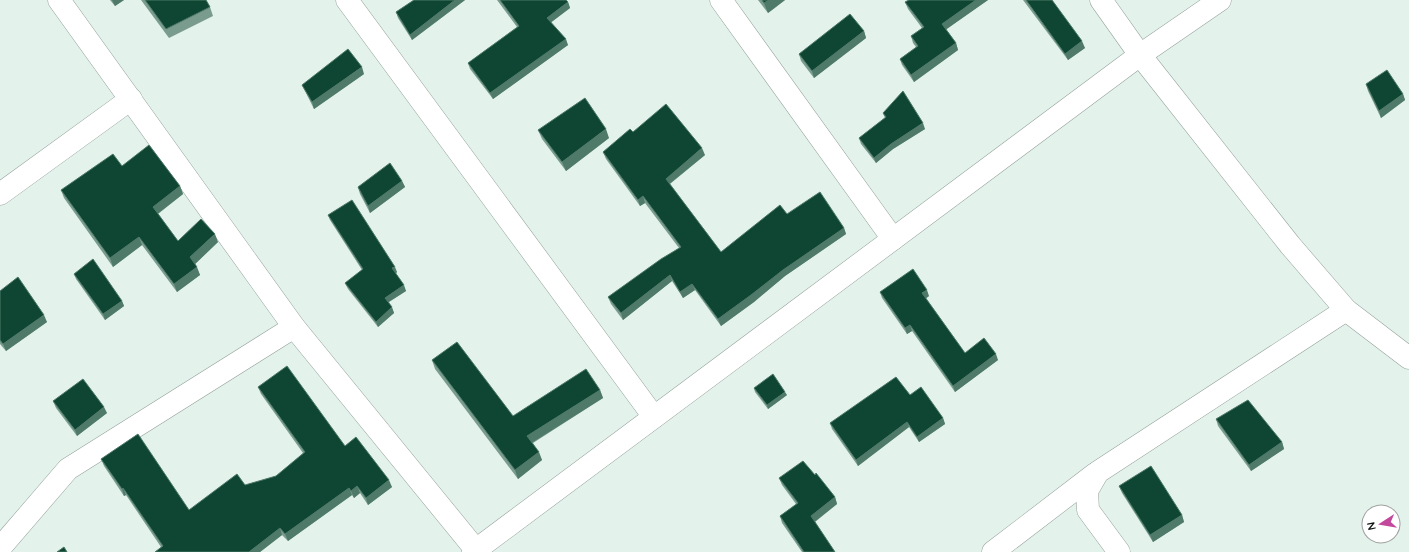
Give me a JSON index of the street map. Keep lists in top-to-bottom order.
{
  "north": "left"
}
